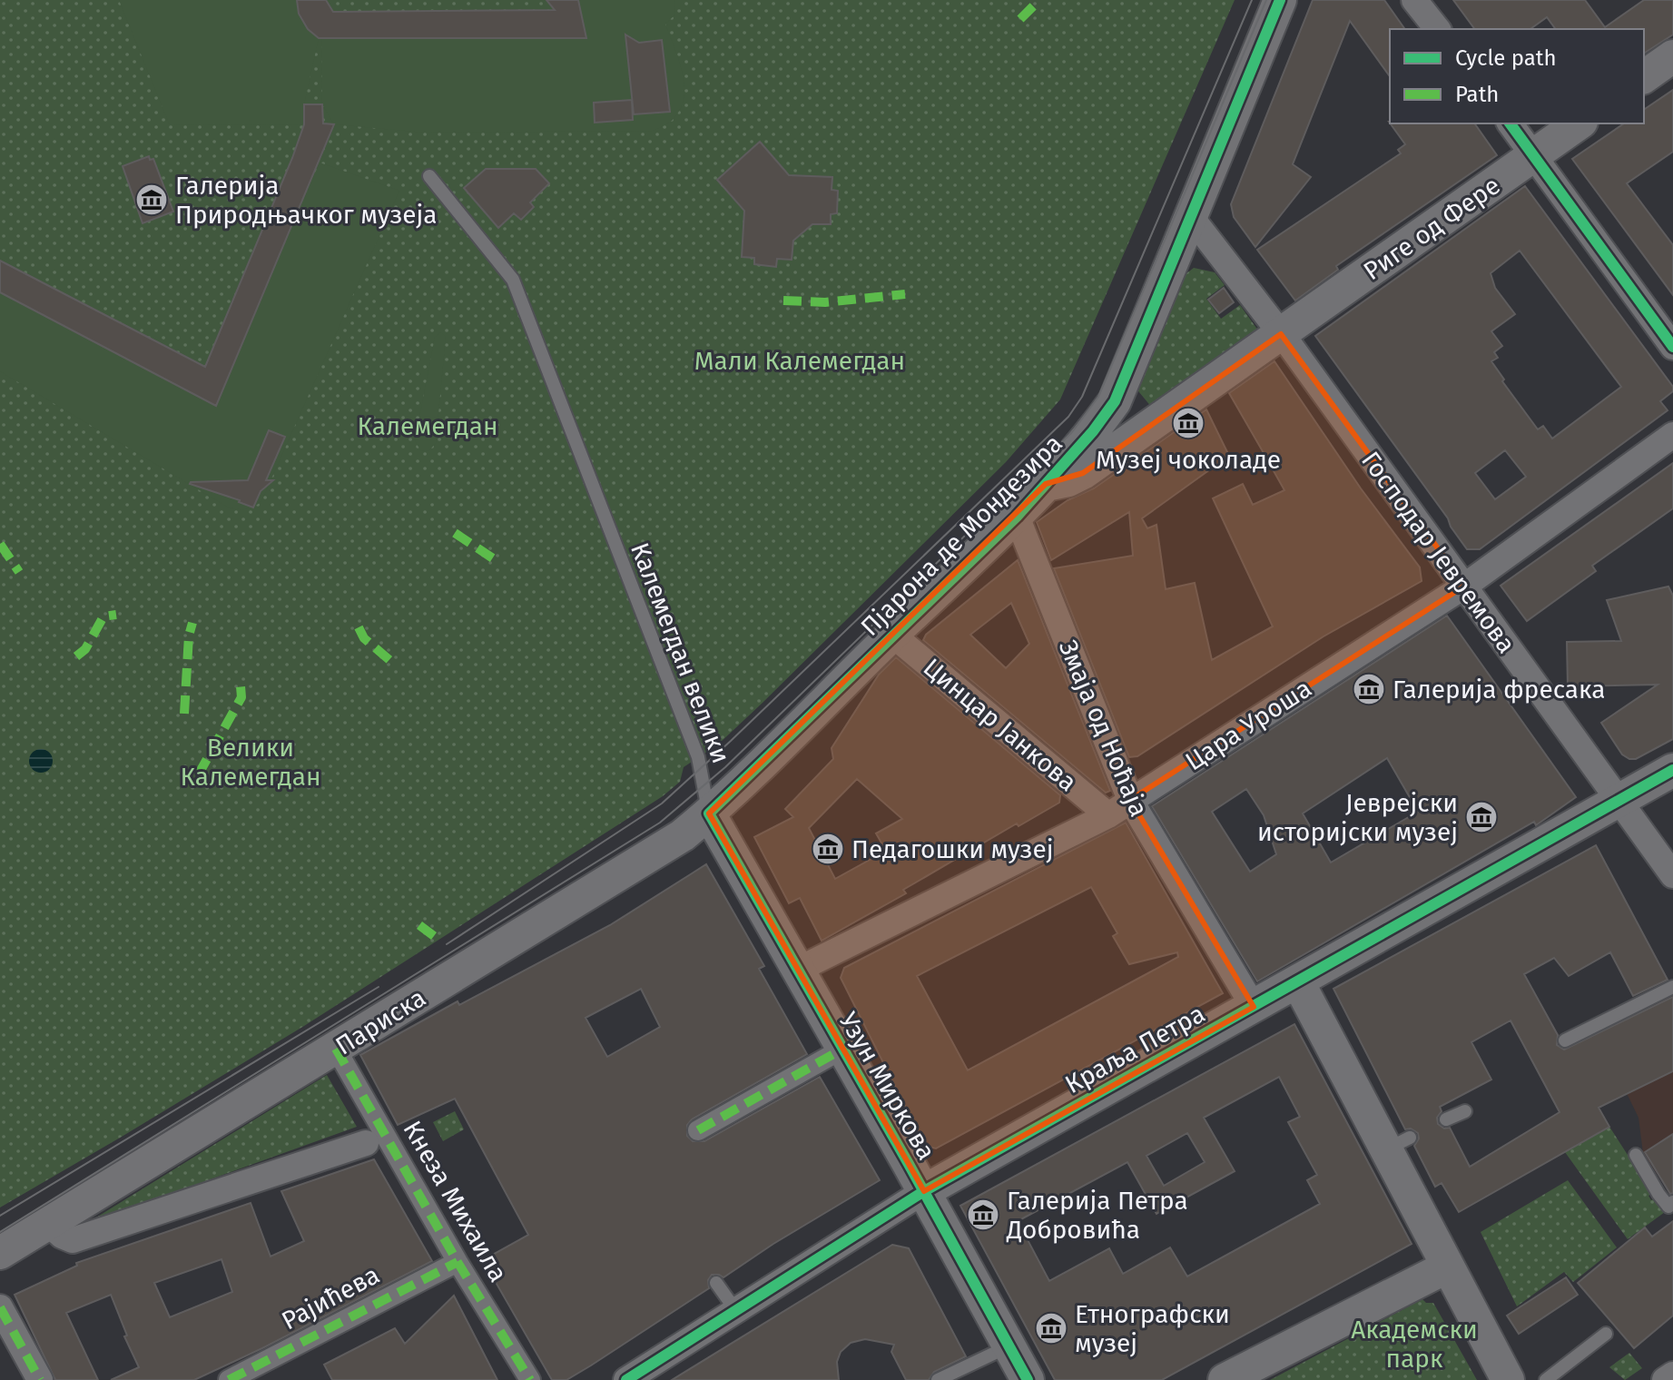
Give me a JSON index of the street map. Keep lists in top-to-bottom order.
{
  "streets": {
    "street": [
      "Риге од Фере",
      "Пјарона де Мондезира",
      "Господар Јевремова",
      "Цинцар Јанкова",
      "Цара Уроша",
      "Змаја од Ноћаја",
      "Париска",
      "Краља Петра",
      "Узун Миркова",
      "Кнеза Михаила",
      "Рајићева"
    ],
    "lane": ["Калемегдан велики"]
  },
  "crossings": [
    ["Риге од Фере", "Пјарона де Мондезира"],
    ["Риге од Фере", "Господар Јевремова"],
    ["Пјарона де Мондезира", "Господар Јевремова"],
    ["Пјарона де Мондезира", "Калемегдан велики"],
    ["Пјарона де Мондезира", "Цинцар Јанкова"],
    ["Пјарона де Мондезира", "Змаја од Ноћаја"],
    ["Пјарона де Мондезира", "Париска"],
    ["Пјарона де Мондезира", "Узун Миркова"],
    ["Господар Јевремова", "Цара Уроша"],
    ["Господар Јевремова", "Краља Петра"],
    ["Калемегдан велики", "Париска"],
    ["Калемегдан велики", "Узун Миркова"],
    ["Цинцар Јанкова", "Цара Уроша"],
    ["Цара Уроша", "Змаја од Ноћаја"],
    ["Цара Уроша", "Узун Миркова"],
    ["Змаја од Ноћаја", "Краља Петра"],
    ["Париска", "Узун Миркова"],
    ["Париска", "Кнеза Михаила"],
    ["Краља Петра", "Узун Миркова"],
    ["Кнеза Михаила", "Рајићева"]
  ],
  "parks": [
    "Мали Калемегдан",
    "Калемегдан",
    "Велики Калемегдан",
    "Академски парк"
  ],
  "places": {
    "museum": [
      "Галерија Природњачког музеја",
      "Музеј чоколаде",
      "Галерија фресака",
      "Јеврејски историјски музеј",
      "Педагошки музеј",
      "Галерија Петра Добровића",
      "Етнографски музеј"
    ]
  },
  "legend": ["Cycle path", "Path"]
}
